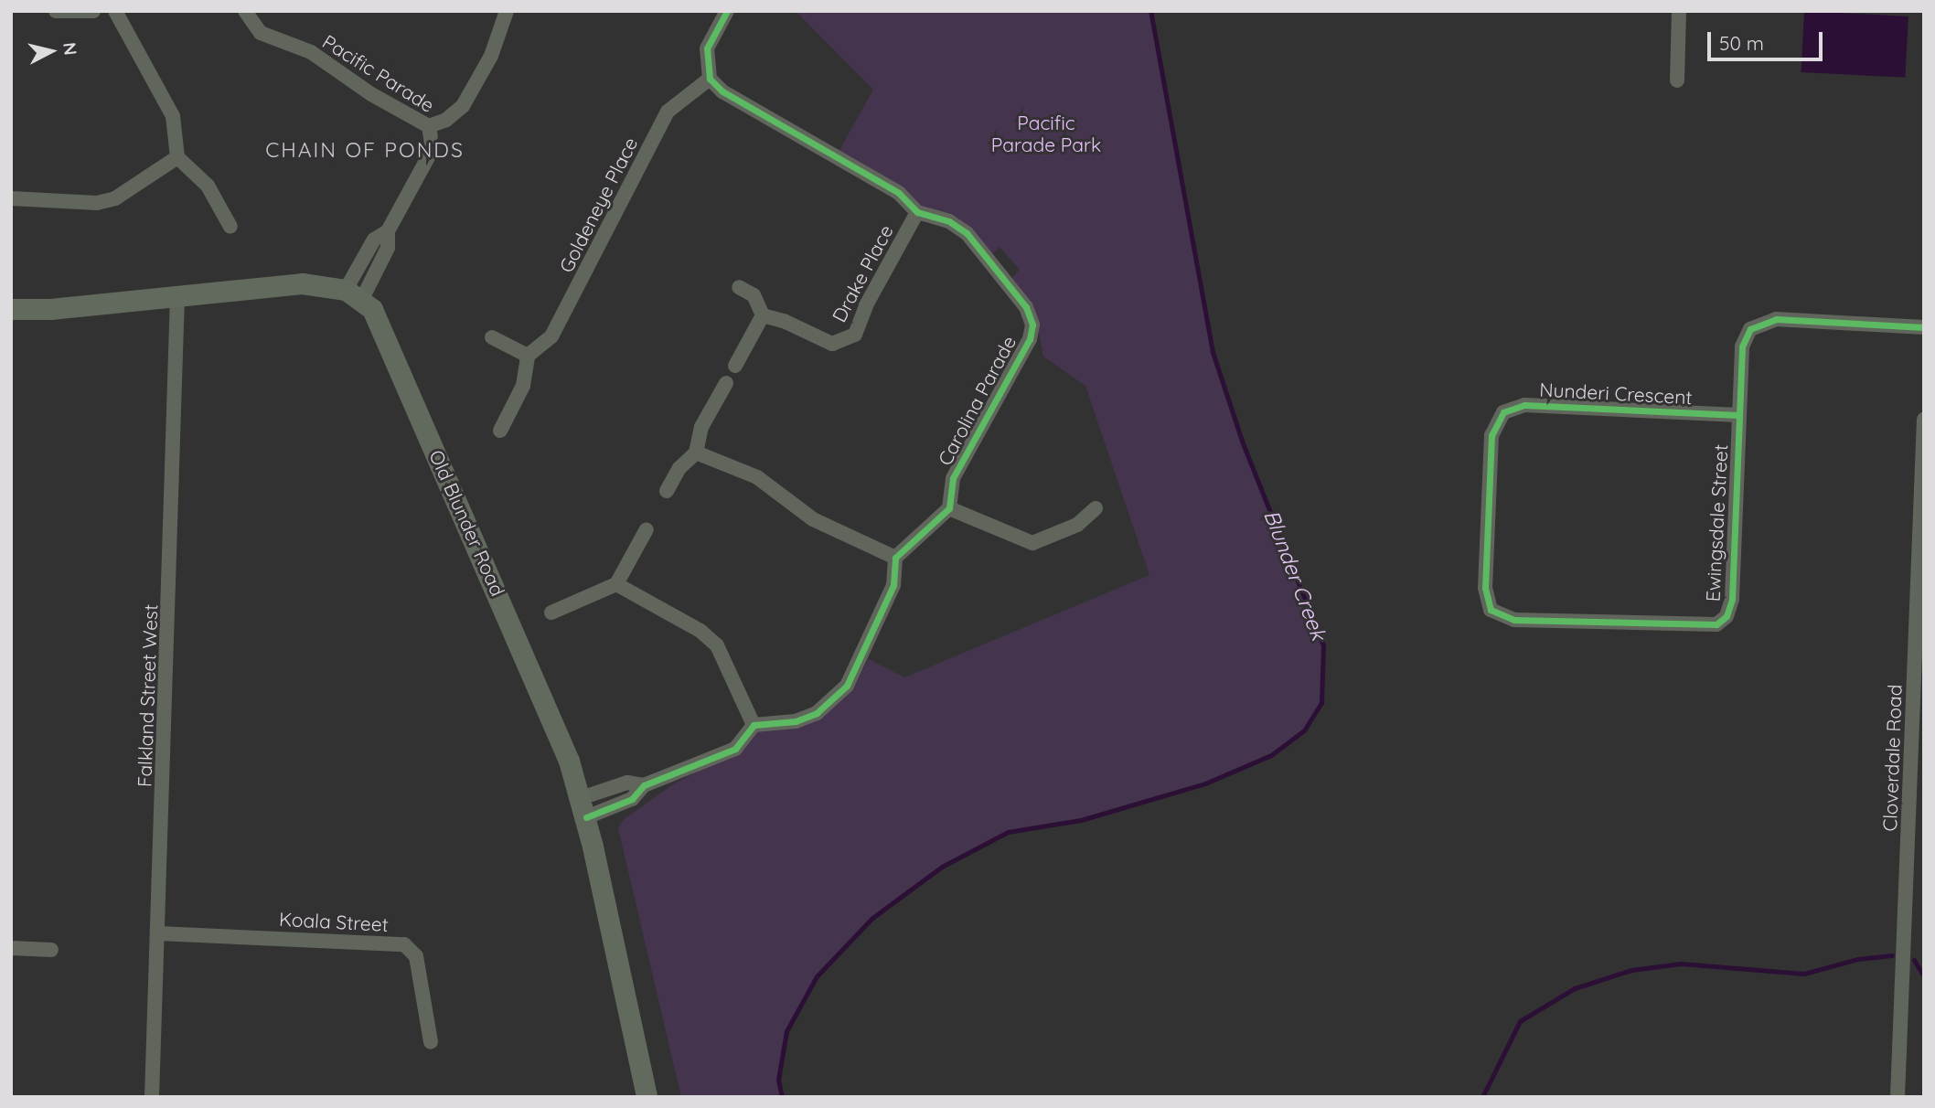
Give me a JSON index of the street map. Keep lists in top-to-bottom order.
{
  "streets": {
    "main road": ["Old Blunder Road"],
    "street": [
      "Pacific Parade",
      "Goldeneye Place",
      "Drake Place",
      "Nunderi Crescent",
      "Carolina Parade",
      "Ewingsdale Street",
      "Falkland Street West",
      "Cloverdale Road",
      "Koala Street"
    ]
  },
  "crossings": [
    ["Pacific Parade", "Old Blunder Road"],
    ["Goldeneye Place", "Carolina Parade"],
    ["Drake Place", "Carolina Parade"],
    ["Nunderi Crescent", "Ewingsdale Street"],
    ["Falkland Street West", "Koala Street"]
  ],
  "districts": ["CHAIN OF PONDS"],
  "water": ["Blunder Creek"],
  "parks": ["Pacific Parade Park"],
  "scale_bar": "50 m",
  "north": "right"
}
